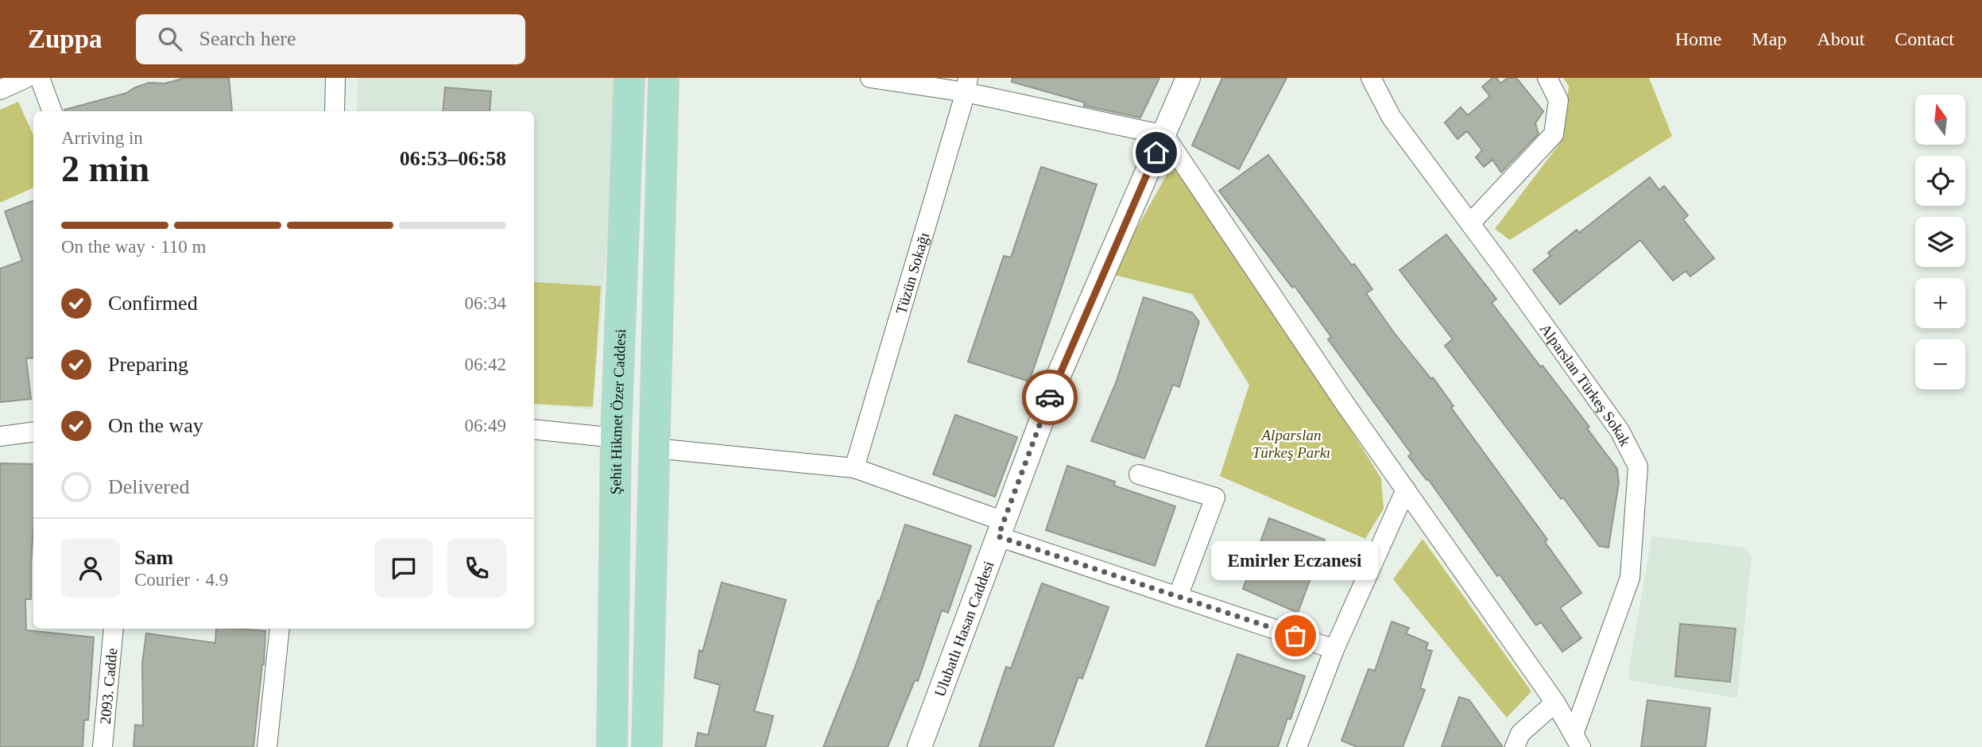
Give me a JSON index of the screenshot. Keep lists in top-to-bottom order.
{
  "streets": {
    "main road": ["Şehit Hikmet Özer Caddesi"],
    "street": [
      "Tüzün Sokağı",
      "Alparslan Türkeş Sokak",
      "Ulubatlı Hasan Caddesi",
      "2093. Cadde"
    ]
  },
  "parks": ["Alparslan Türkeş Parkı"],
  "places": ["Emirler Eczanesi"],
  "north": "top",
  "page": {
    "header": "Zuppa",
    "search": "Search here",
    "nav": [
      "Home",
      "Map",
      "About",
      "Contact"
    ],
    "map_buttons": ["+", "−"],
    "heading": ["2 min", "Arriving in", "06:53–06:58"],
    "panel": ["Sam", "Courier · 4.9"],
    "bar": "On the way · 110 m",
    "list": [
      ["Confirmed", "06:34"],
      ["Preparing", "06:42"],
      ["On the way", "06:49"],
      "Delivered"
    ],
    "bubble": "Emirler Eczanesi"
  }
}
